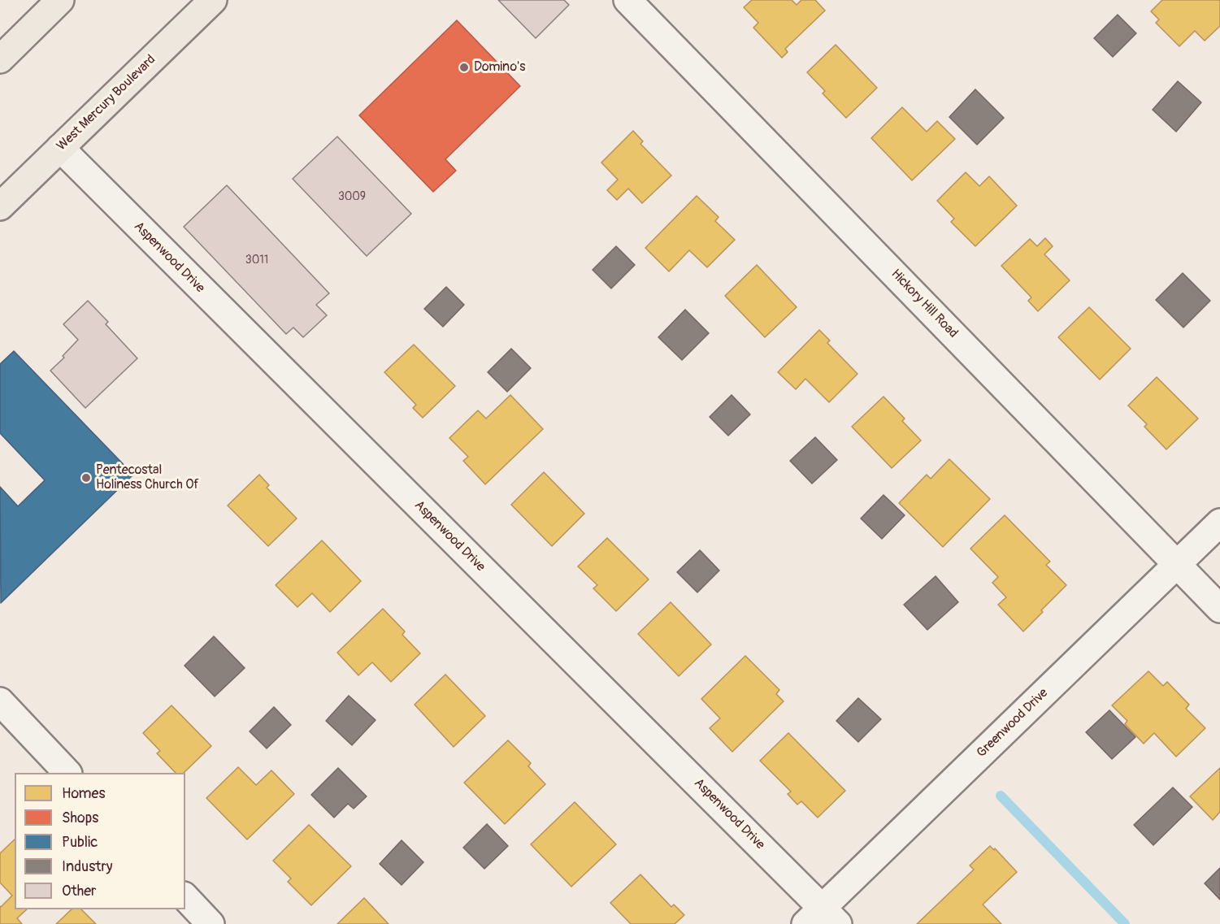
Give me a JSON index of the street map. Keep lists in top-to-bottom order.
{
  "streets": {
    "highway": ["West Mercury Boulevard"],
    "street": ["Aspenwood Drive", "Hickory Hill Road", "Greenwood Drive"]
  },
  "crossings": [
    ["West Mercury Boulevard", "Aspenwood Drive"],
    ["Aspenwood Drive", "Greenwood Drive"],
    ["Hickory Hill Road", "Greenwood Drive"]
  ],
  "places": ["Domino's", "Pentecostal Holiness Church Of"],
  "house_numbers": ["3009", "3011"],
  "legend": [
    "Homes",
    "Shops",
    "Public",
    "Industry",
    "Other"
  ]
}
